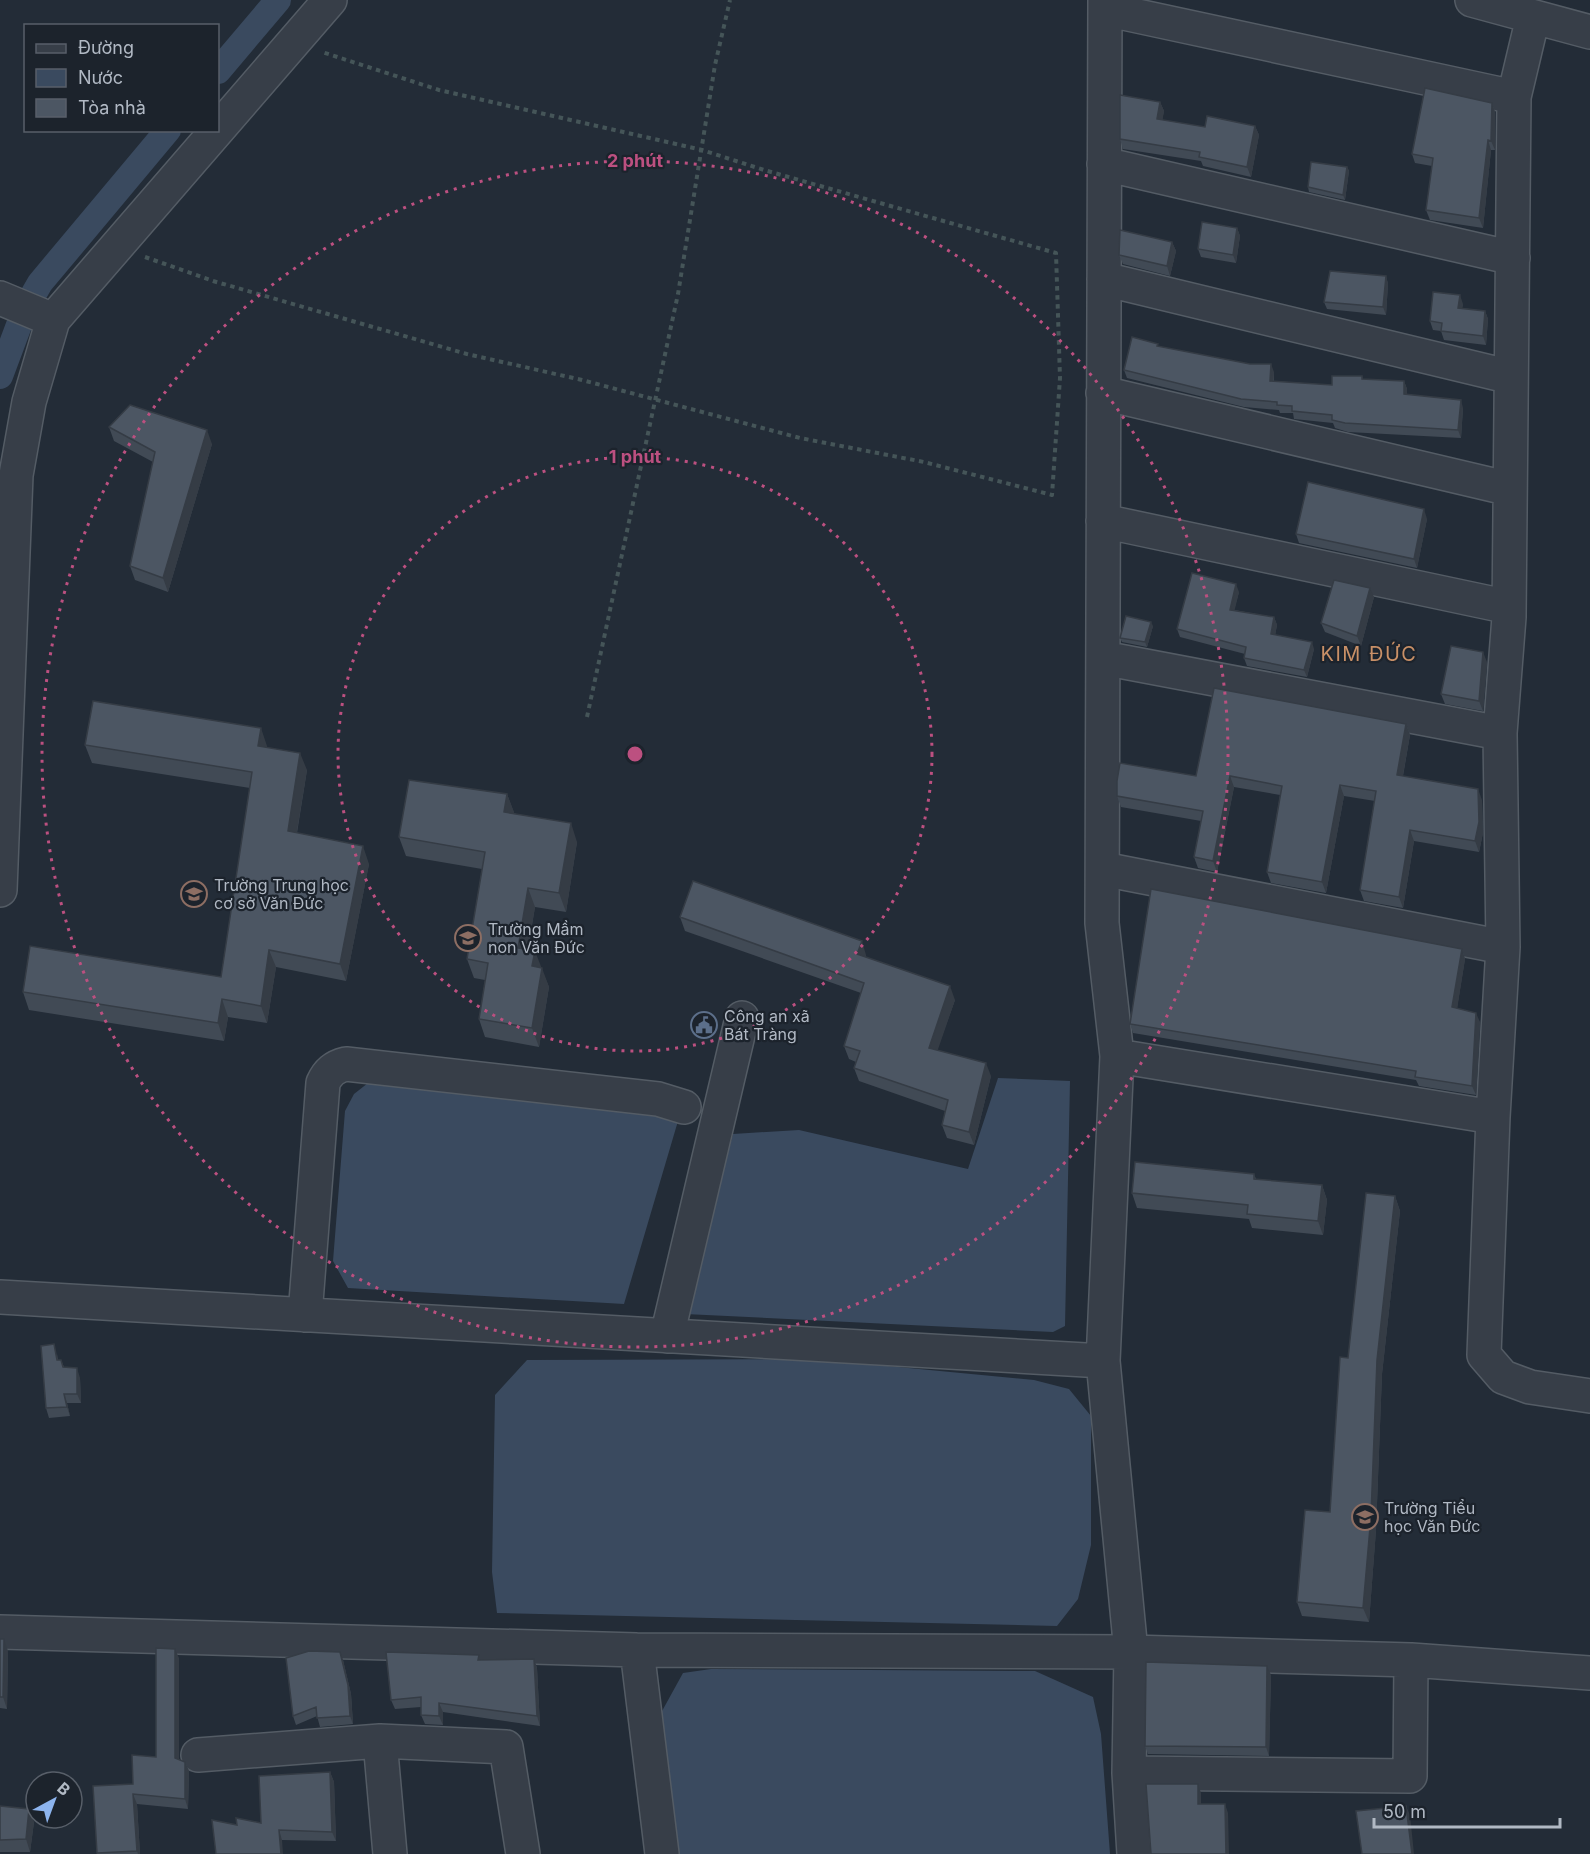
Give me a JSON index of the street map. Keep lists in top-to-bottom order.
{
  "districts": ["KIM ĐỨC"],
  "places": {
    "school or university": ["Trường Trung học cơ sở Văn Đức", "Trường Mầm non Văn Đức", "Trường Tiểu học Văn Đức"],
    "public building": ["Công an xã Bát Tràng"]
  },
  "legend": ["Đường", "Nước", "Tòa nhà"],
  "scale_bar": "50 m",
  "north": "top right",
  "rings": ["2 phút", "1 phút"]
}
